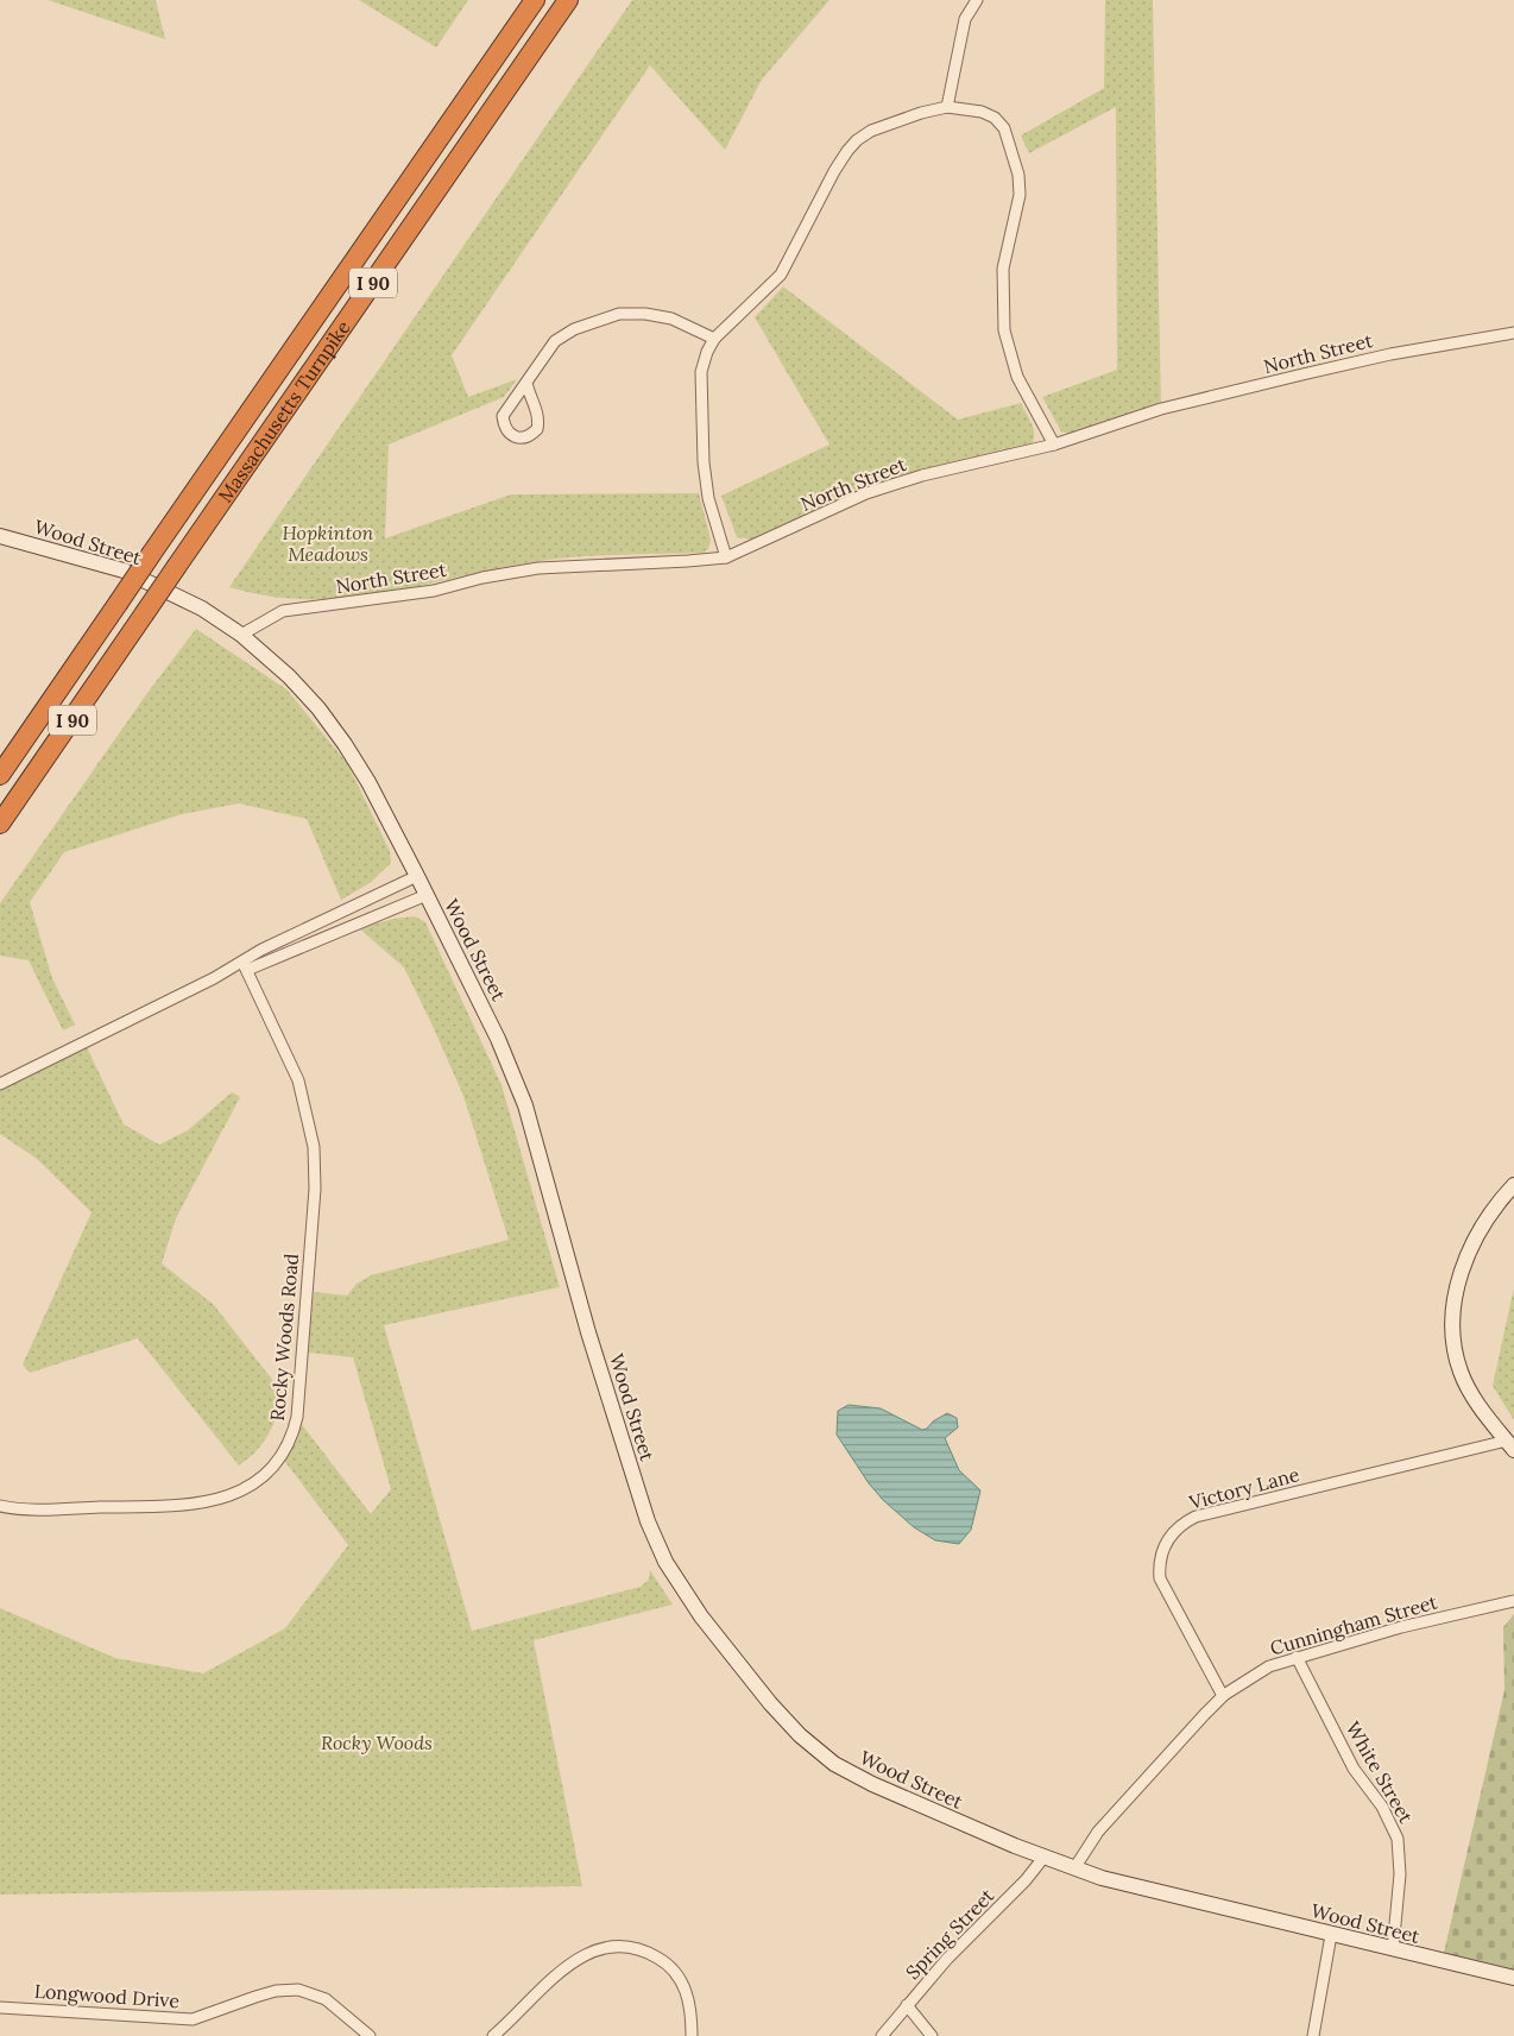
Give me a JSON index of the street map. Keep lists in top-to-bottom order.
{
  "streets": {
    "highway": ["I 90", "Massachusetts Turnpike"],
    "main road": ["Wood Street"],
    "street": [
      "North Street",
      "Rocky Woods Road",
      "Victory Lane",
      "Cunningham Street",
      "White Street",
      "Spring Street",
      "Longwood Drive"
    ]
  },
  "crossings": [
    ["North Street", "Wood Street"],
    ["Wood Street", "Cunningham Street"],
    ["Wood Street", "White Street"],
    ["Wood Street", "Spring Street"],
    ["Victory Lane", "Cunningham Street"],
    ["Cunningham Street", "White Street"]
  ],
  "parks": ["Hopkinton Meadows", "Rocky Woods"]
}
